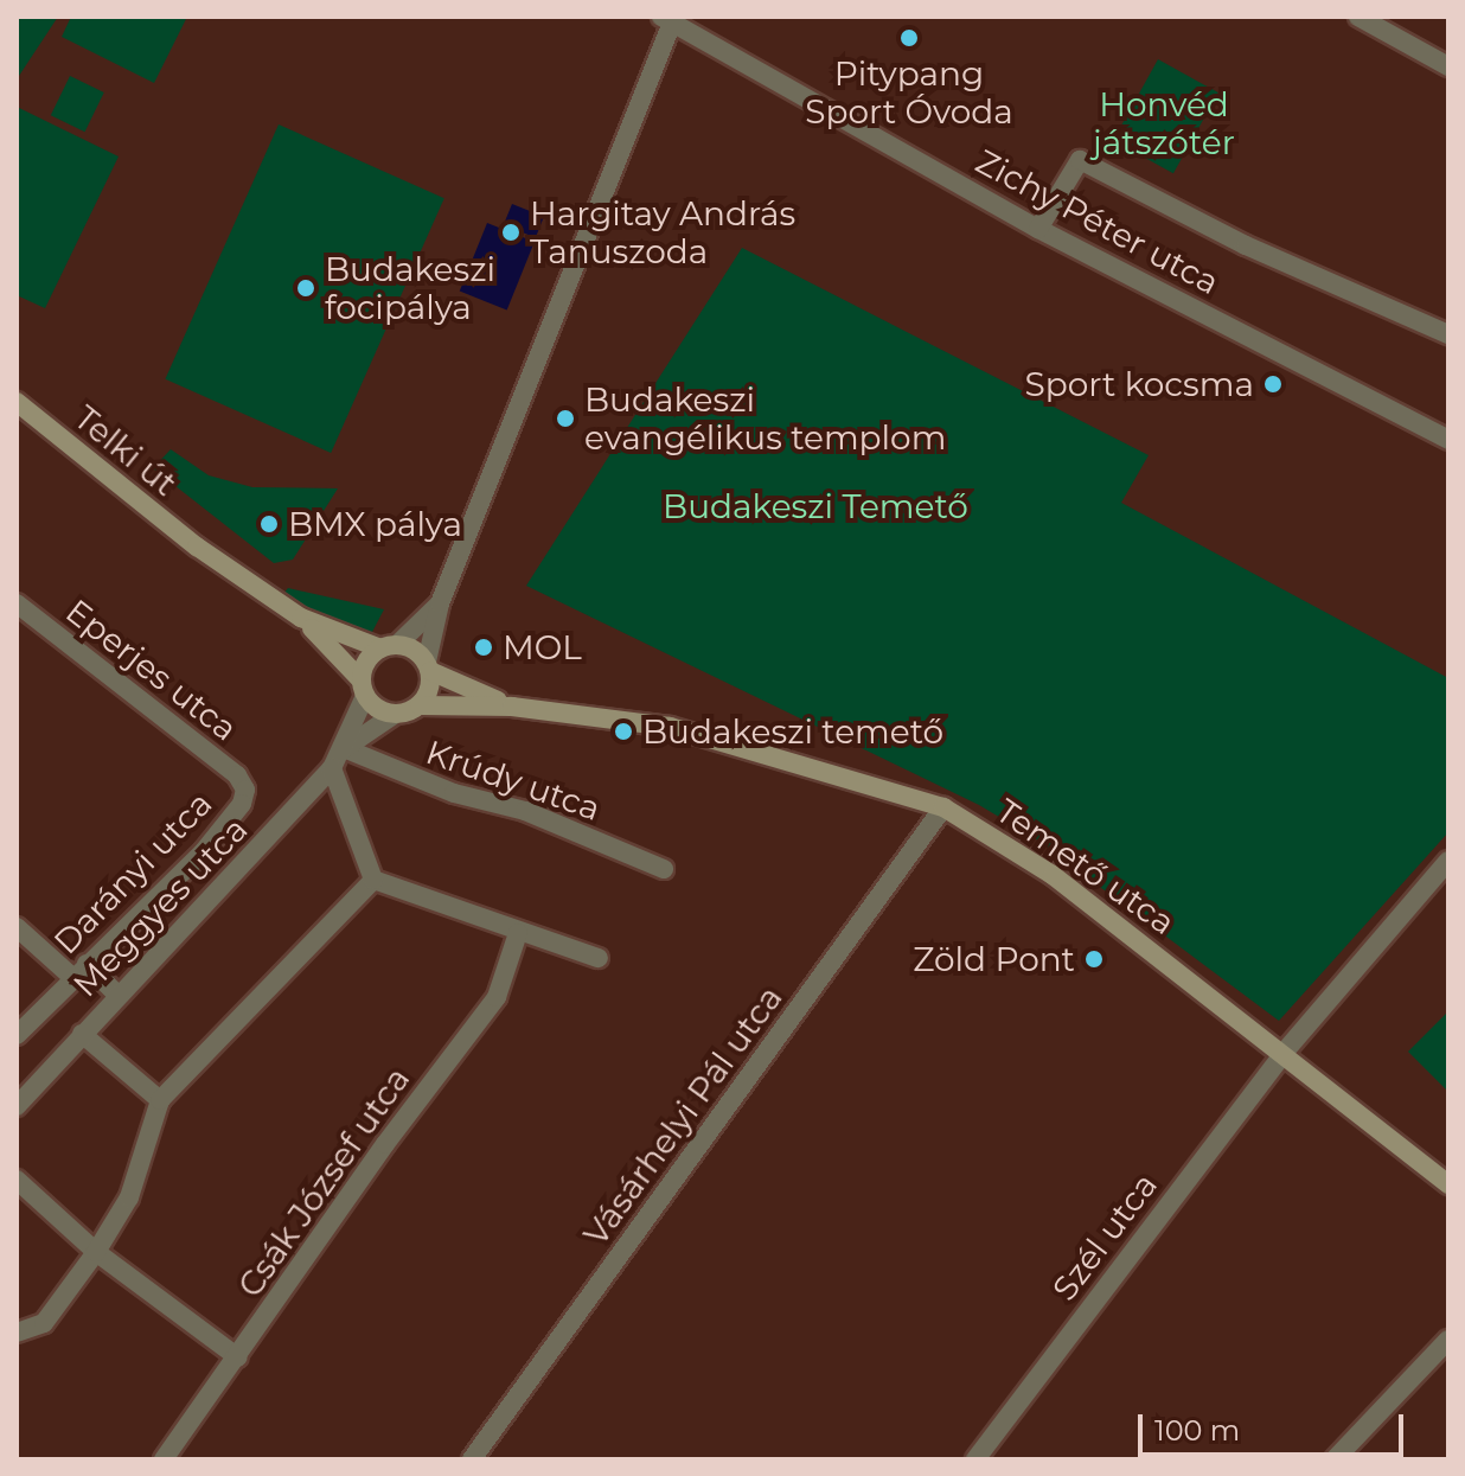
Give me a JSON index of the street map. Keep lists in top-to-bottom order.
{
  "streets": {
    "main road": ["Telki út", "Temető utca"],
    "street": [
      "Zichy Péter utca",
      "Eperjes utca",
      "Krúdy utca",
      "Darányi utca",
      "Meggyes utca",
      "Vásárhelyi Pál utca",
      "Csák József utca",
      "Szél utca"
    ]
  },
  "crossings": [
    ["Eperjes utca", "Darányi utca"],
    ["Krúdy utca", "Meggyes utca"],
    ["Temető utca", "Meggyes utca"],
    ["Temető utca", "Vásárhelyi Pál utca"],
    ["Temető utca", "Szél utca"]
  ],
  "parks": ["Honvéd játszótér", "Budakeszi Temető"],
  "places": [
    "Pitypang Sport Óvoda",
    "Hargitay András Tanuszoda",
    "Budakeszi focipálya",
    "Sport kocsma",
    "Budakeszi evangélikus templom",
    "BMX pálya",
    "MOL",
    "Budakeszi temető",
    "Zöld Pont"
  ],
  "scale_bar": "100 m"
}
